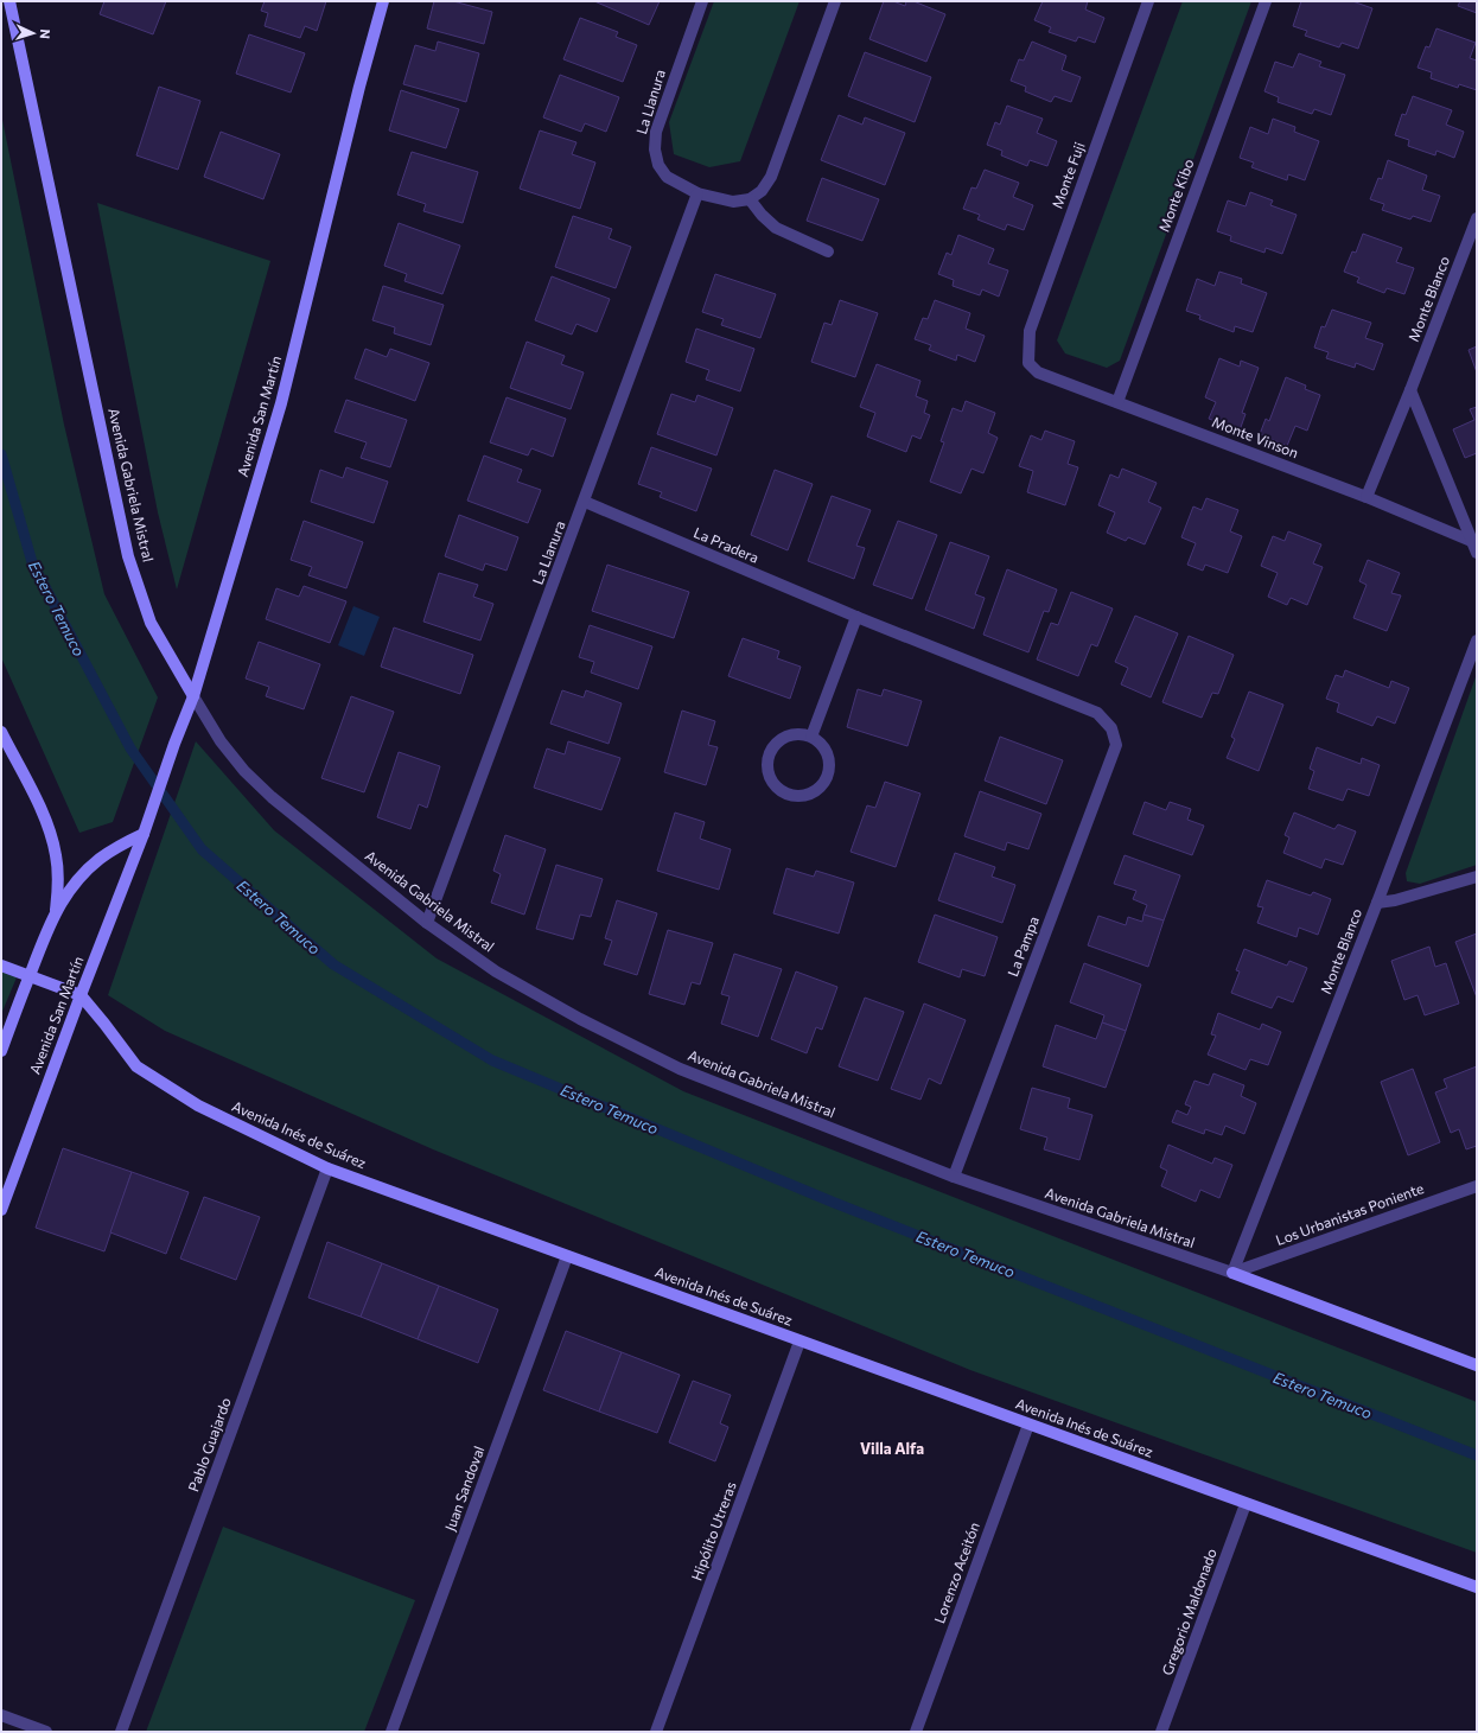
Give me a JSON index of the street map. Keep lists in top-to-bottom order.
{
  "streets": {
    "street": [
      "La Llanura",
      "Monte Fuji",
      "Monte Kibo",
      "Monte Blanco",
      "Avenida San Martín",
      "Monte Vinson",
      "Avenida Gabriela Mistral",
      "La Pradera",
      "La Pampa",
      "Avenida Inés de Suárez",
      "Los Urbanistas Poniente",
      "Pablo Guajardo",
      "Juan Sandoval",
      "Hipólito Utreras",
      "Lorenzo Aceitón",
      "Gregorio Maldonado"
    ]
  },
  "crossings": [
    ["La Llanura", "Avenida Gabriela Mistral"],
    ["La Llanura", "La Pradera"],
    ["Monte Fuji", "Monte Vinson"],
    ["Monte Kibo", "Monte Vinson"],
    ["Monte Blanco", "Monte Vinson"],
    ["Monte Blanco", "Avenida Gabriela Mistral"],
    ["Monte Blanco", "Los Urbanistas Poniente"],
    ["Avenida San Martín", "Avenida Gabriela Mistral"],
    ["Avenida San Martín", "Avenida Inés de Suárez"],
    ["Avenida Gabriela Mistral", "La Pampa"],
    ["Avenida Gabriela Mistral", "Los Urbanistas Poniente"],
    ["La Pradera", "La Pampa"],
    ["Avenida Inés de Suárez", "Pablo Guajardo"],
    ["Avenida Inés de Suárez", "Juan Sandoval"],
    ["Avenida Inés de Suárez", "Hipólito Utreras"],
    ["Avenida Inés de Suárez", "Lorenzo Aceitón"],
    ["Avenida Inés de Suárez", "Gregorio Maldonado"]
  ],
  "districts": ["Villa Alfa"],
  "water": ["Estero Temuco"],
  "north": "right"
}
